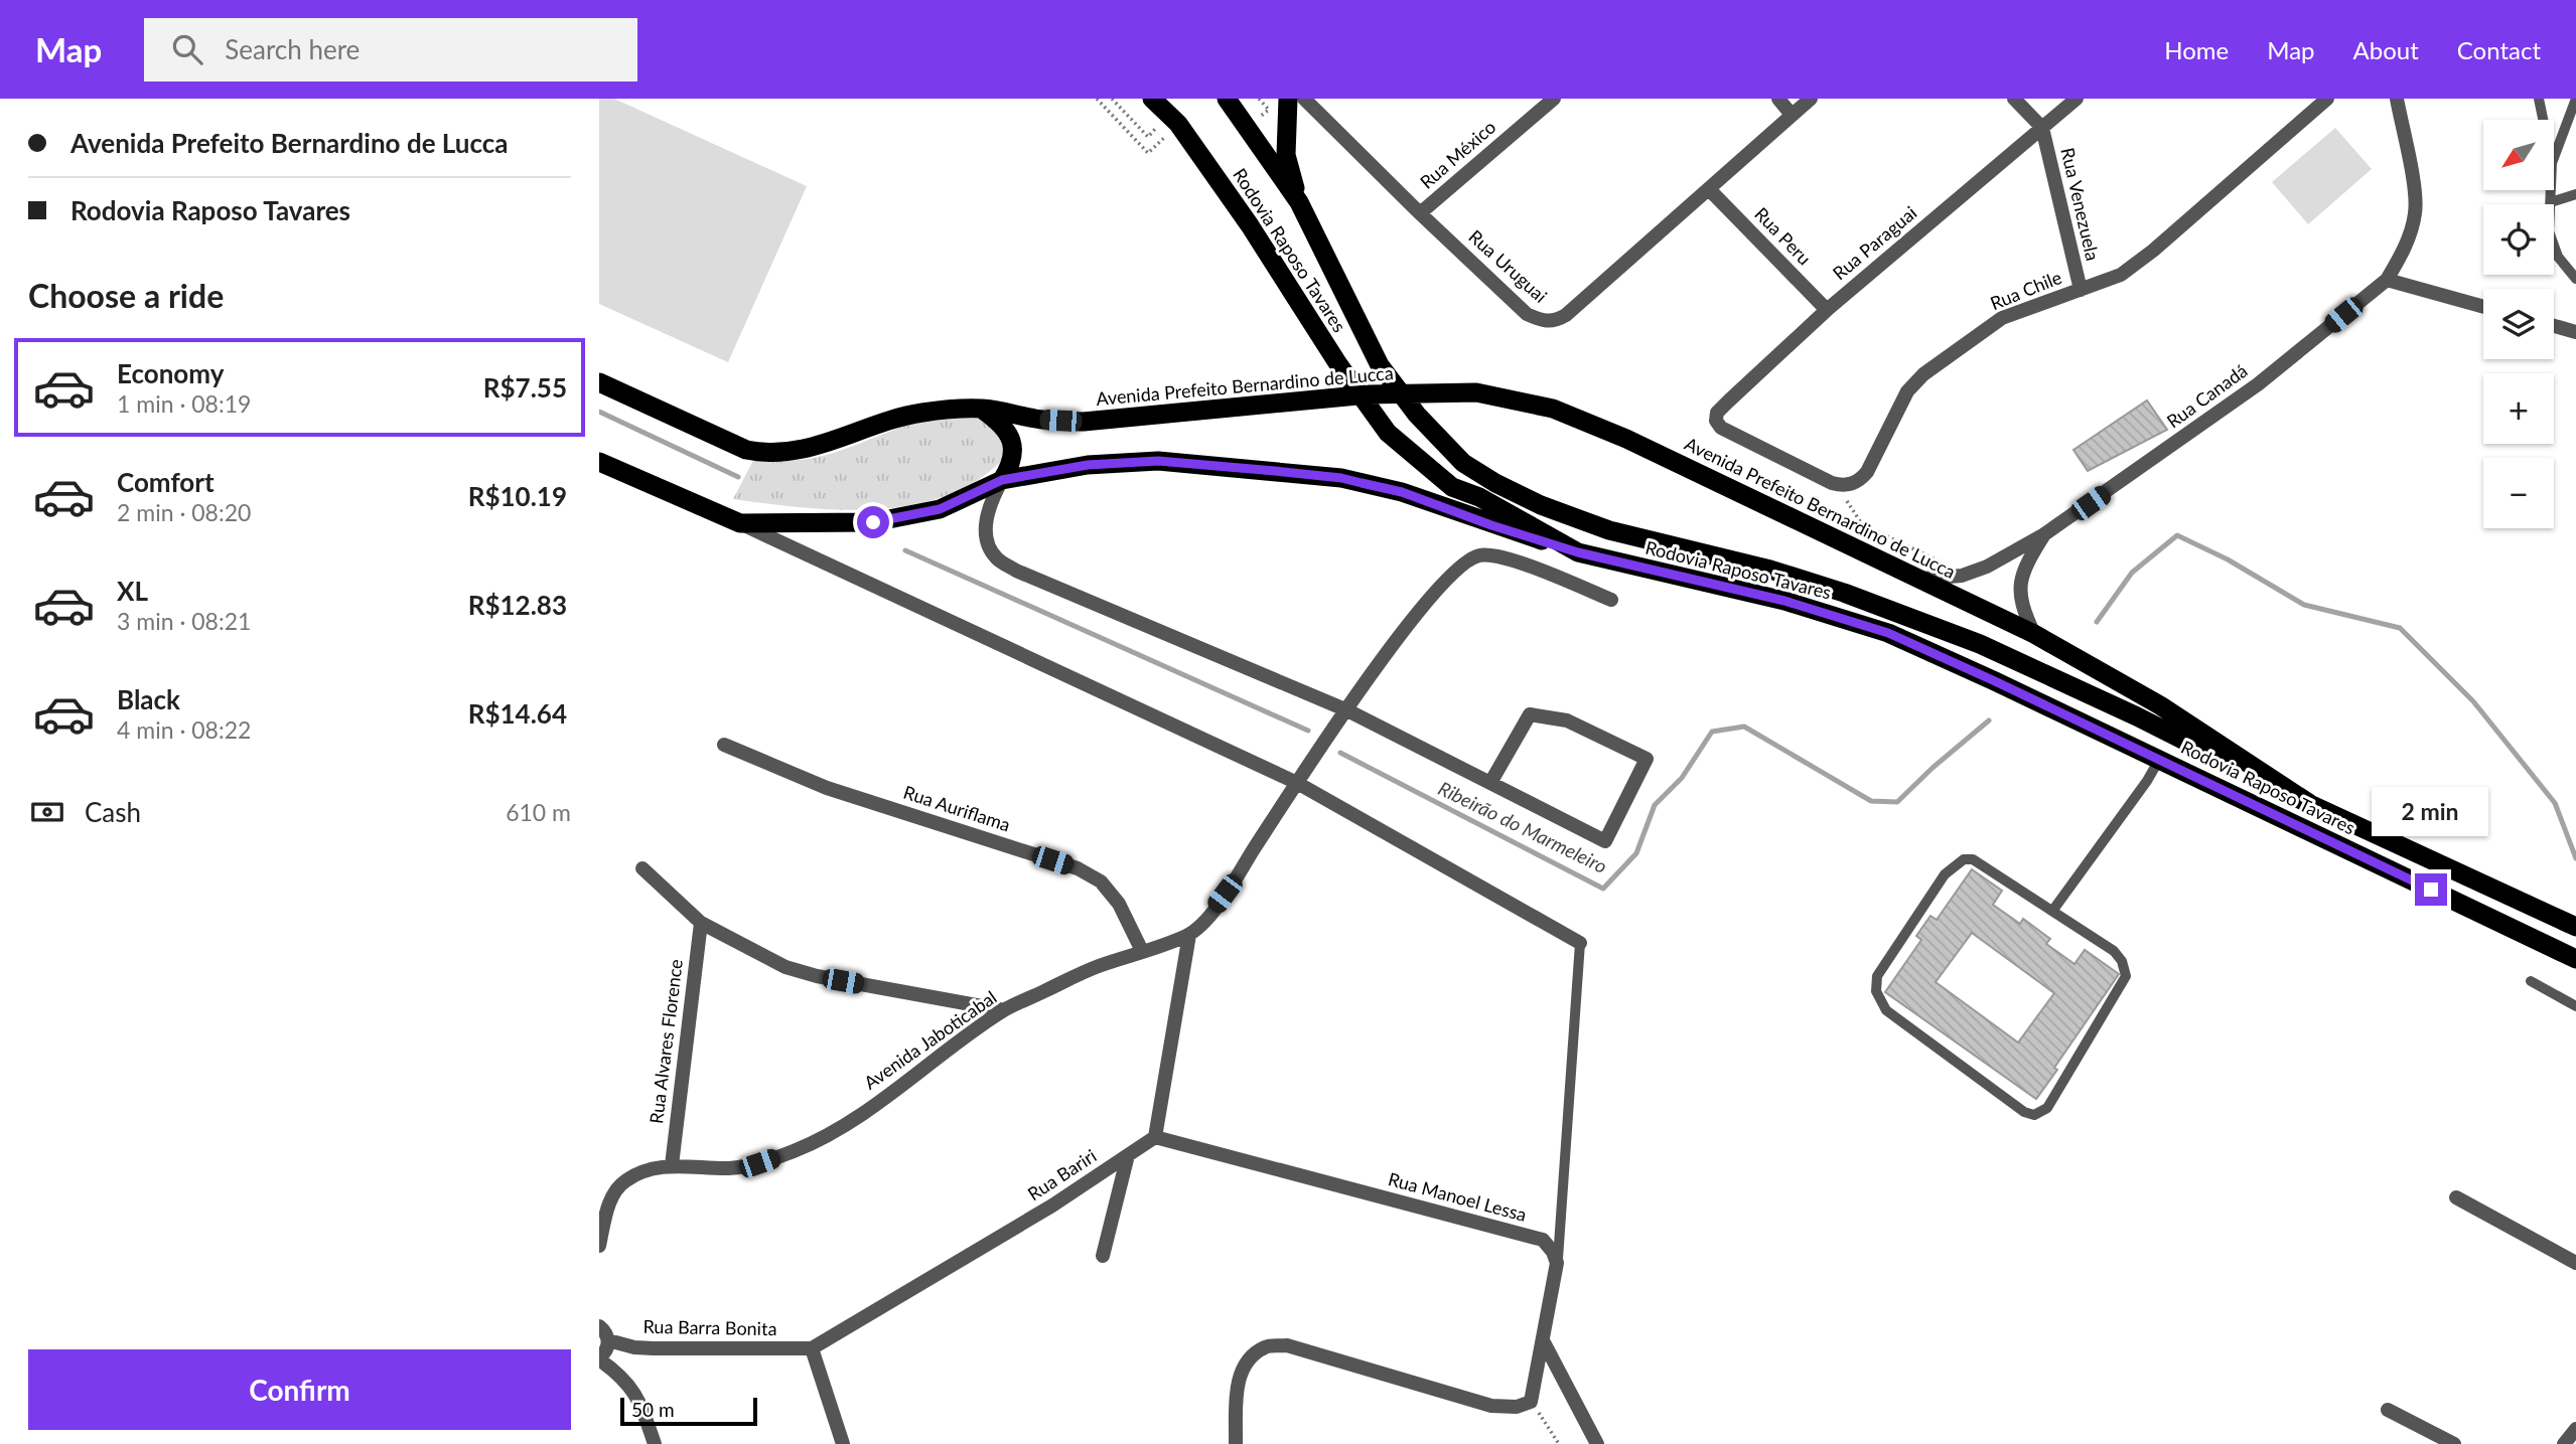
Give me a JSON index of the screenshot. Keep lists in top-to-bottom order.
{
  "streets": {
    "highway": ["Rodovia Raposo Tavares", "Avenida Prefeito Bernardino de Lucca"],
    "street": [
      "Rua México",
      "Rua Venezuela",
      "Rua Peru",
      "Rua Paraguai",
      "Rua Uruguai",
      "Rua Chile",
      "Rua Canadá",
      "Rua Auriflama",
      "Avenida Jaboticabal",
      "Rua Alvares Florence",
      "Rua Bariri",
      "Rua Manoel Lessa",
      "Rua Barra Bonita"
    ]
  },
  "crossings": [
    ["Rua México", "Rua Uruguai"],
    ["Rua Venezuela", "Rua Paraguai"],
    ["Rua Venezuela", "Rua Chile"],
    ["Rua Peru", "Rua Paraguai"],
    ["Rua Peru", "Rua Uruguai"],
    ["Rua Paraguai", "Rua Chile"],
    ["Rodovia Raposo Tavares", "Avenida Prefeito Bernardino de Lucca"],
    ["Avenida Prefeito Bernardino de Lucca", "Rua Canadá"],
    ["Rua Auriflama", "Avenida Jaboticabal"],
    ["Avenida Jaboticabal", "Rua Alvares Florence"],
    ["Rua Bariri", "Rua Manoel Lessa"],
    ["Rua Bariri", "Rua Barra Bonita"]
  ],
  "water": ["Ribeirão do Marmeleiro"],
  "scale_bar": "50 m",
  "north": "bottom left",
  "page": {
    "header": "Map",
    "search": "Search here",
    "nav": [
      "Home",
      "Map",
      "About",
      "Contact"
    ],
    "banner": ["Avenida Prefeito Bernardino de Lucca", "Rodovia Raposo Tavares"],
    "map_buttons": ["+", "−"],
    "heading": "Choose a ride",
    "list": [
      {
        "name": "Economy",
        "note": "1 min · 08:19",
        "value": "R$7.55"
      },
      {
        "name": "Comfort",
        "note": "2 min · 08:20",
        "value": "R$10.19"
      },
      {
        "name": "XL",
        "note": "3 min · 08:21",
        "value": "R$12.83"
      },
      {
        "name": "Black",
        "note": "4 min · 08:22",
        "value": "R$14.64"
      }
    ],
    "pay": ["Cash", "610 m"],
    "bubble": "2 min",
    "buttons": "Confirm",
    "scale": "50 m"
  }
}
